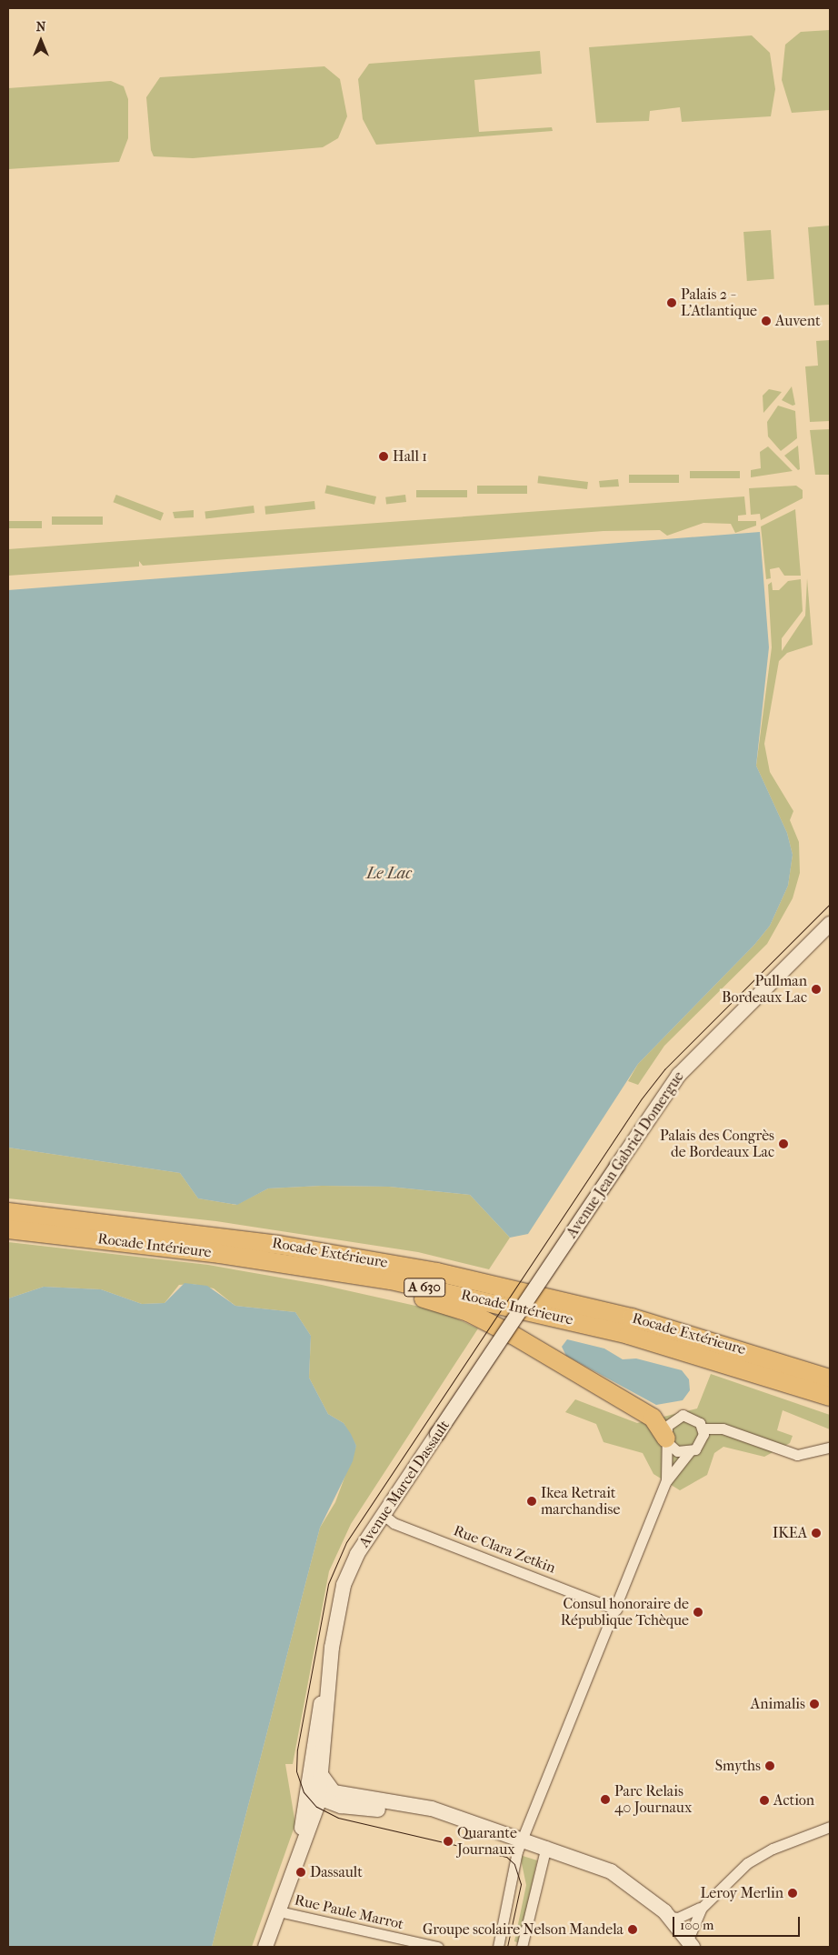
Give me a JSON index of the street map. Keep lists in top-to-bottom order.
{
  "streets": {
    "highway": ["Rocade Intérieure", "Rocade Extérieure", "A 630"],
    "street": [
      "Avenue Jean Gabriel Domergue",
      "Avenue Marcel Dassault",
      "Rue Clara Zetkin",
      "Rue Paule Marrot"
    ]
  },
  "crossings": [
    ["Avenue Jean Gabriel Domergue", "Avenue Marcel Dassault"],
    ["Avenue Marcel Dassault", "Rue Clara Zetkin"],
    ["Avenue Marcel Dassault", "Rue Paule Marrot"]
  ],
  "water": ["Le Lac"],
  "places": [
    "Palais 2 - L'Atlantique",
    "Auvent",
    "Hall 1",
    "Pullman Bordeaux Lac",
    "Palais des Congrès de Bordeaux Lac",
    "Ikea Retrait marchandise",
    "IKEA",
    "Consul honoraire de République Tchèque",
    "Animalis",
    "Smyths",
    "Parc Relais 40 Journaux",
    "Action",
    "Quarante Journaux",
    "Dassault",
    "Leroy Merlin",
    "Groupe scolaire Nelson Mandela"
  ],
  "scale_bar": "100 m",
  "north": "top"
}
